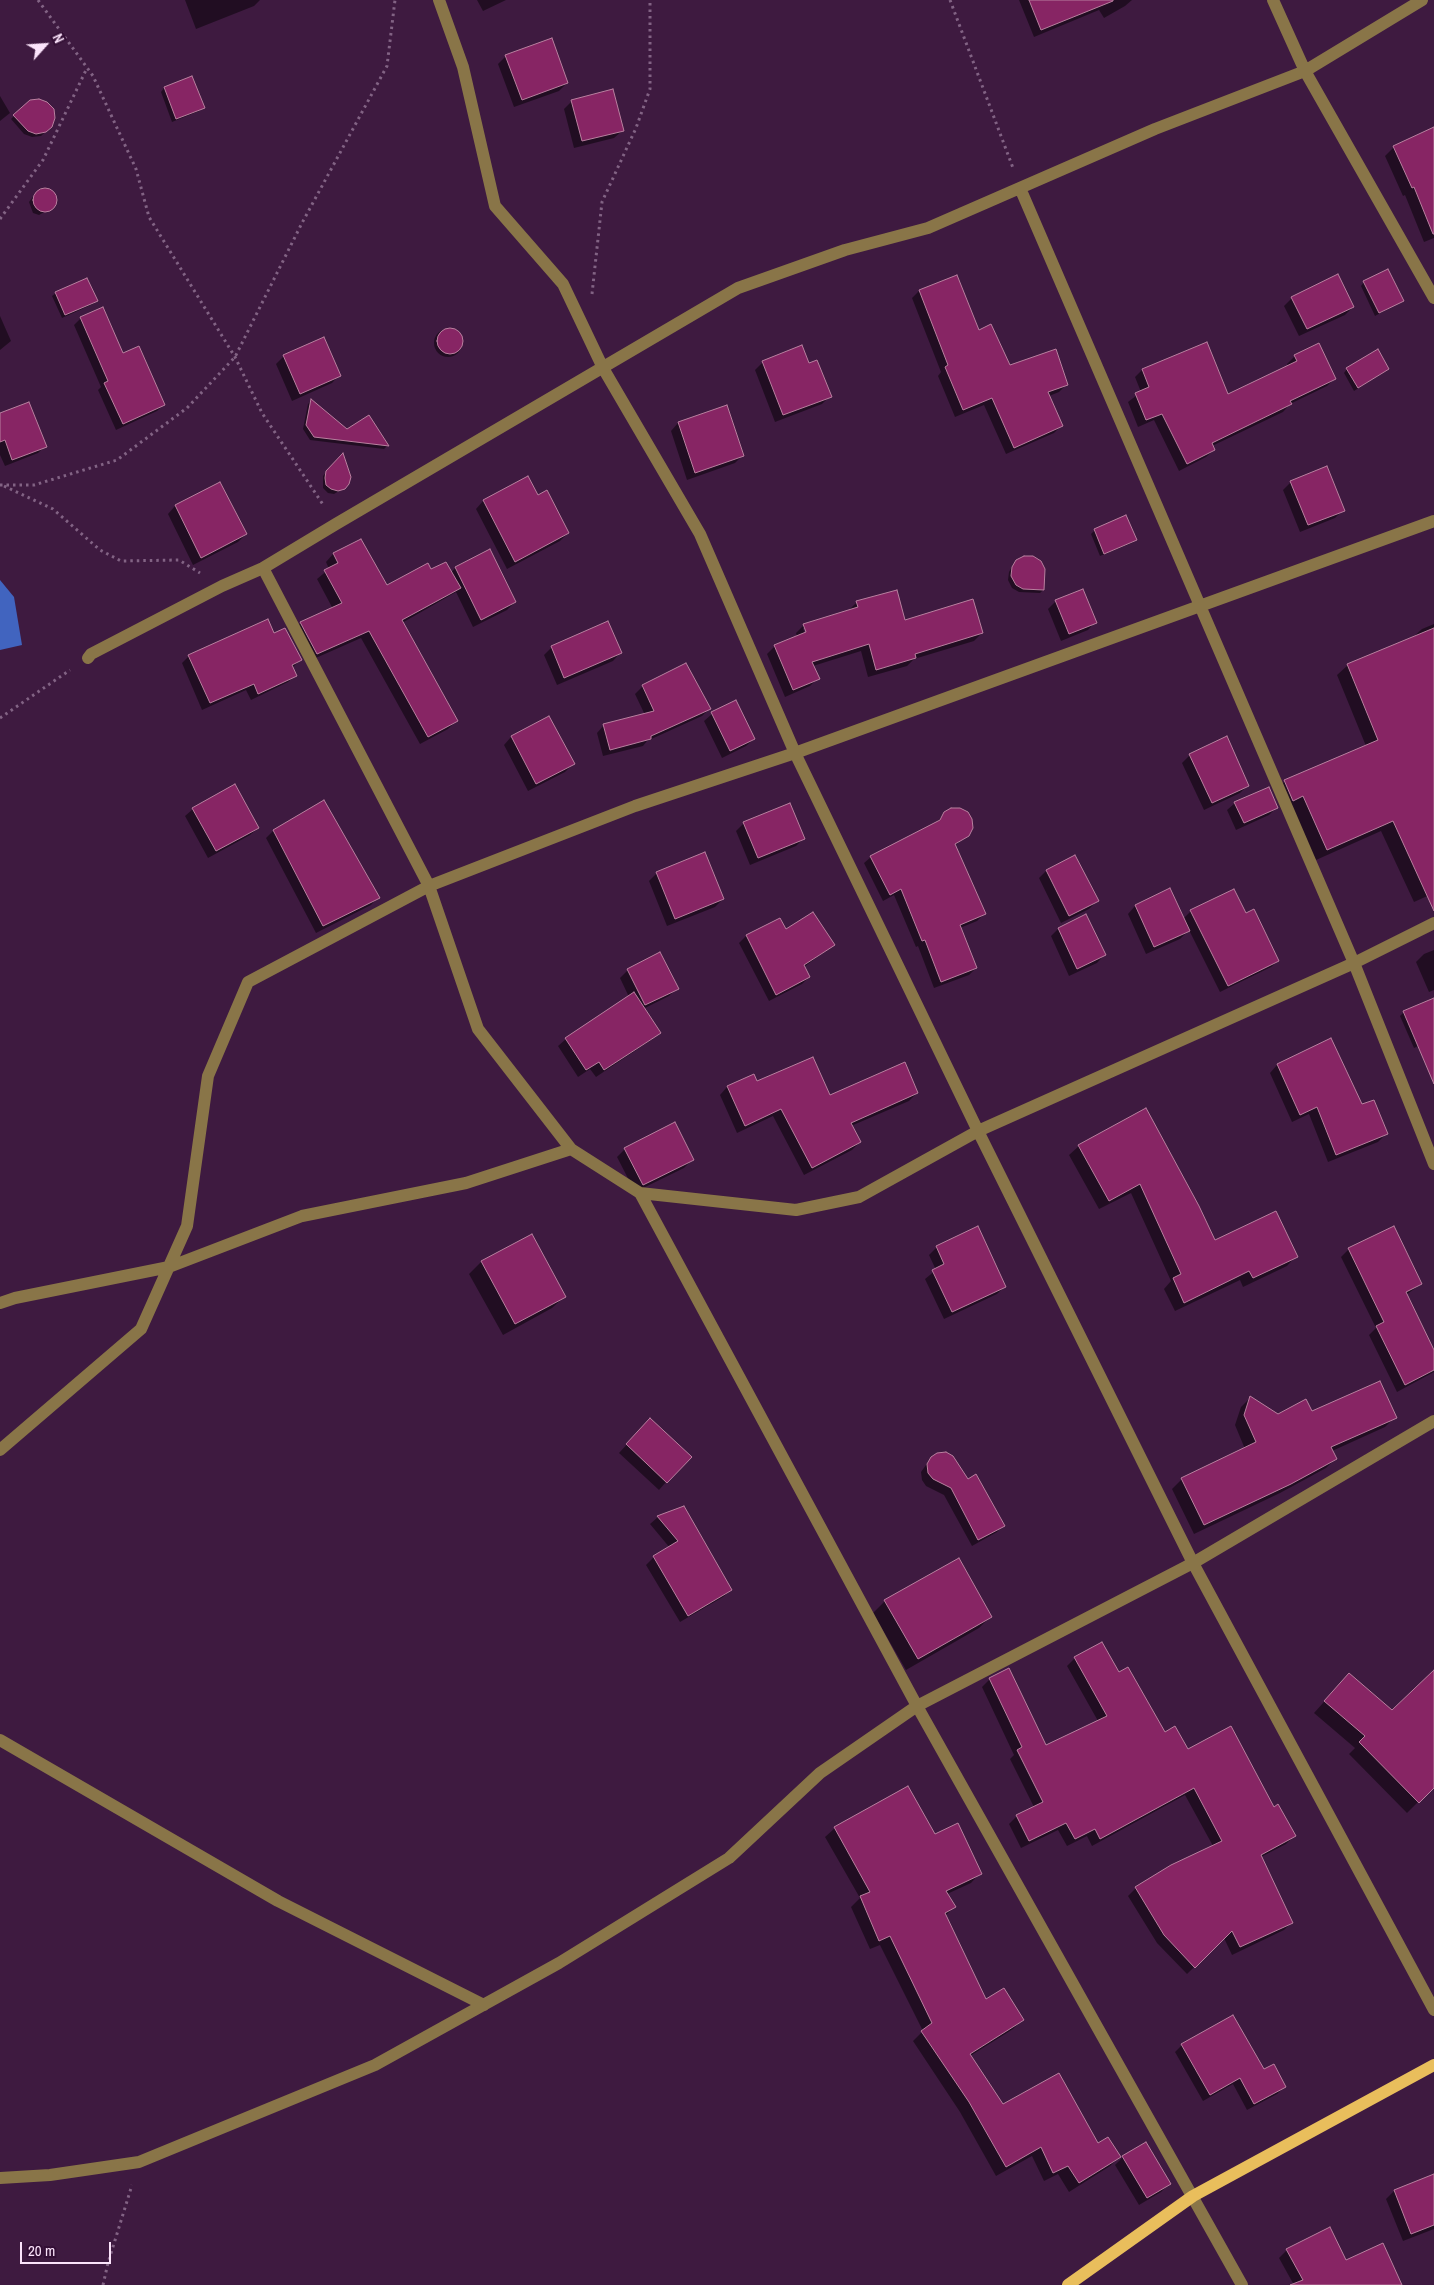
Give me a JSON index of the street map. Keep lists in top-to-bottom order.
{
  "scale_bar": "20 m",
  "north": "top right"
}
